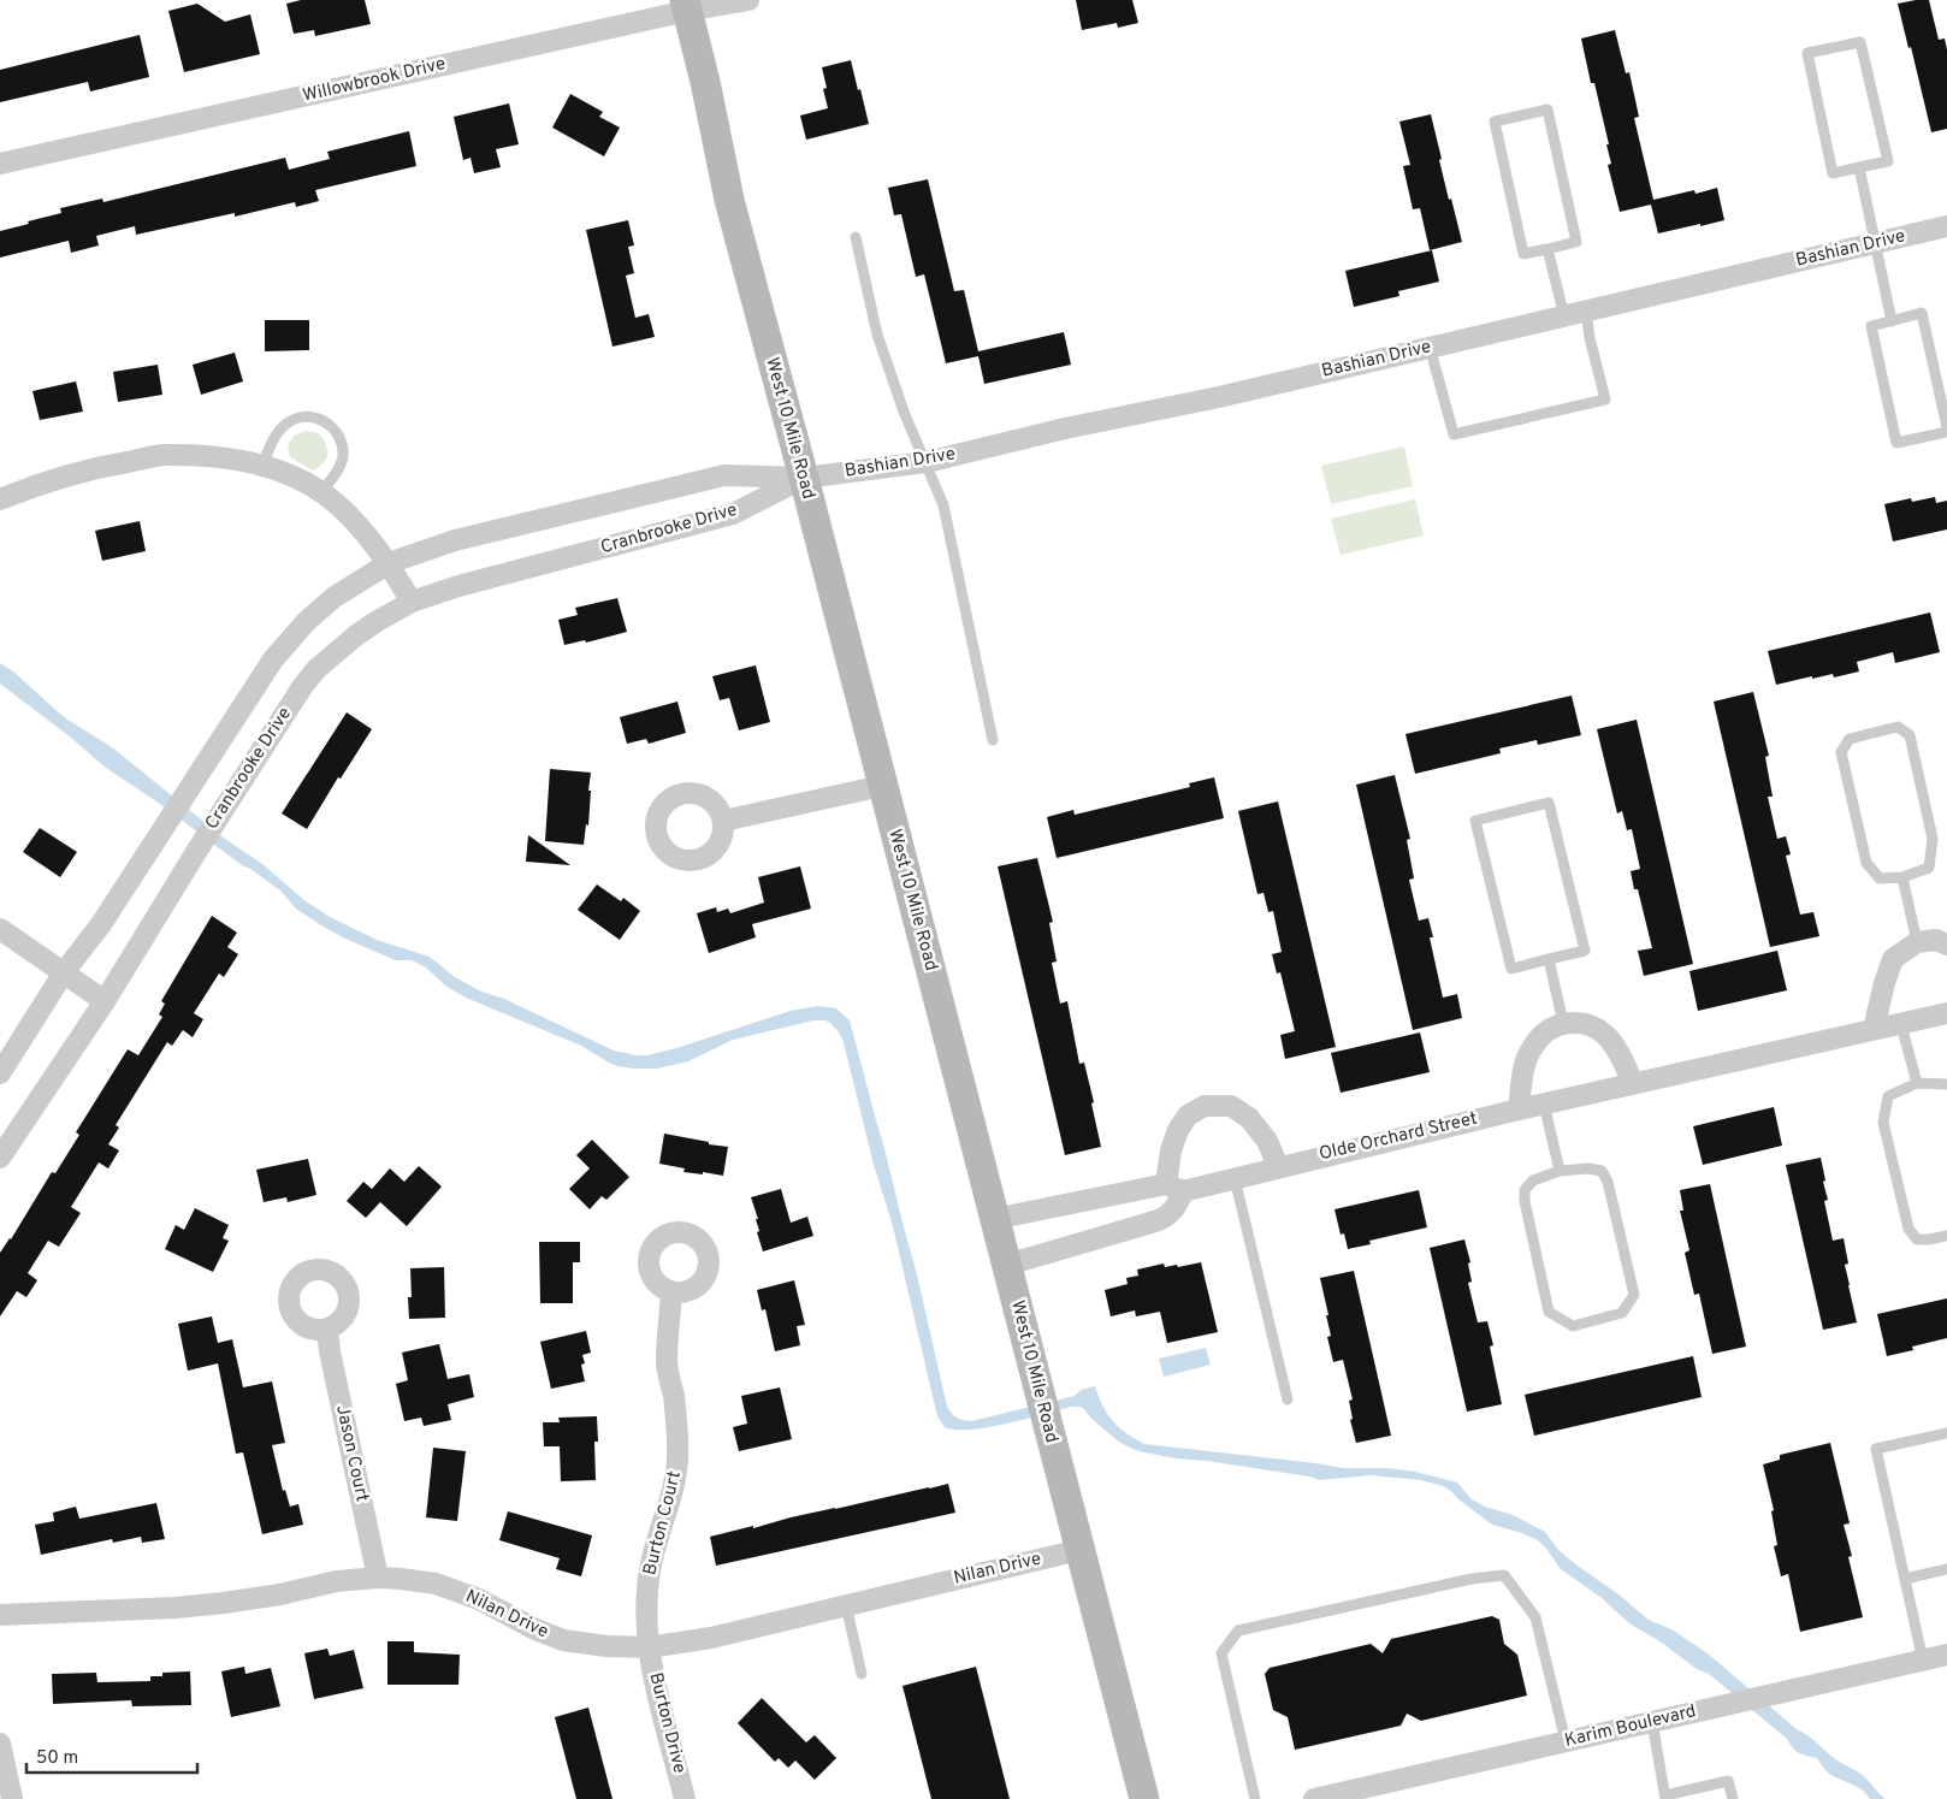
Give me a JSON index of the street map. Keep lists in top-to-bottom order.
{
  "streets": {
    "main road": ["West 10 Mile Road"],
    "street": [
      "Willowbrook Drive",
      "Bashian Drive",
      "Cranbrooke Drive",
      "Olde Orchard Street",
      "Jason Court",
      "Burton Court",
      "Nilan Drive",
      "Burton Drive",
      "Karim Boulevard"
    ]
  },
  "crossings": [
    ["Willowbrook Drive", "West 10 Mile Road"],
    ["Bashian Drive", "West 10 Mile Road"],
    ["Bashian Drive", "Cranbrooke Drive"],
    ["West 10 Mile Road", "Cranbrooke Drive"],
    ["West 10 Mile Road", "Olde Orchard Street"],
    ["West 10 Mile Road", "Nilan Drive"],
    ["Jason Court", "Nilan Drive"],
    ["Burton Court", "Nilan Drive"],
    ["Burton Court", "Burton Drive"],
    ["Nilan Drive", "Burton Drive"]
  ],
  "scale_bar": "50 m"
}
